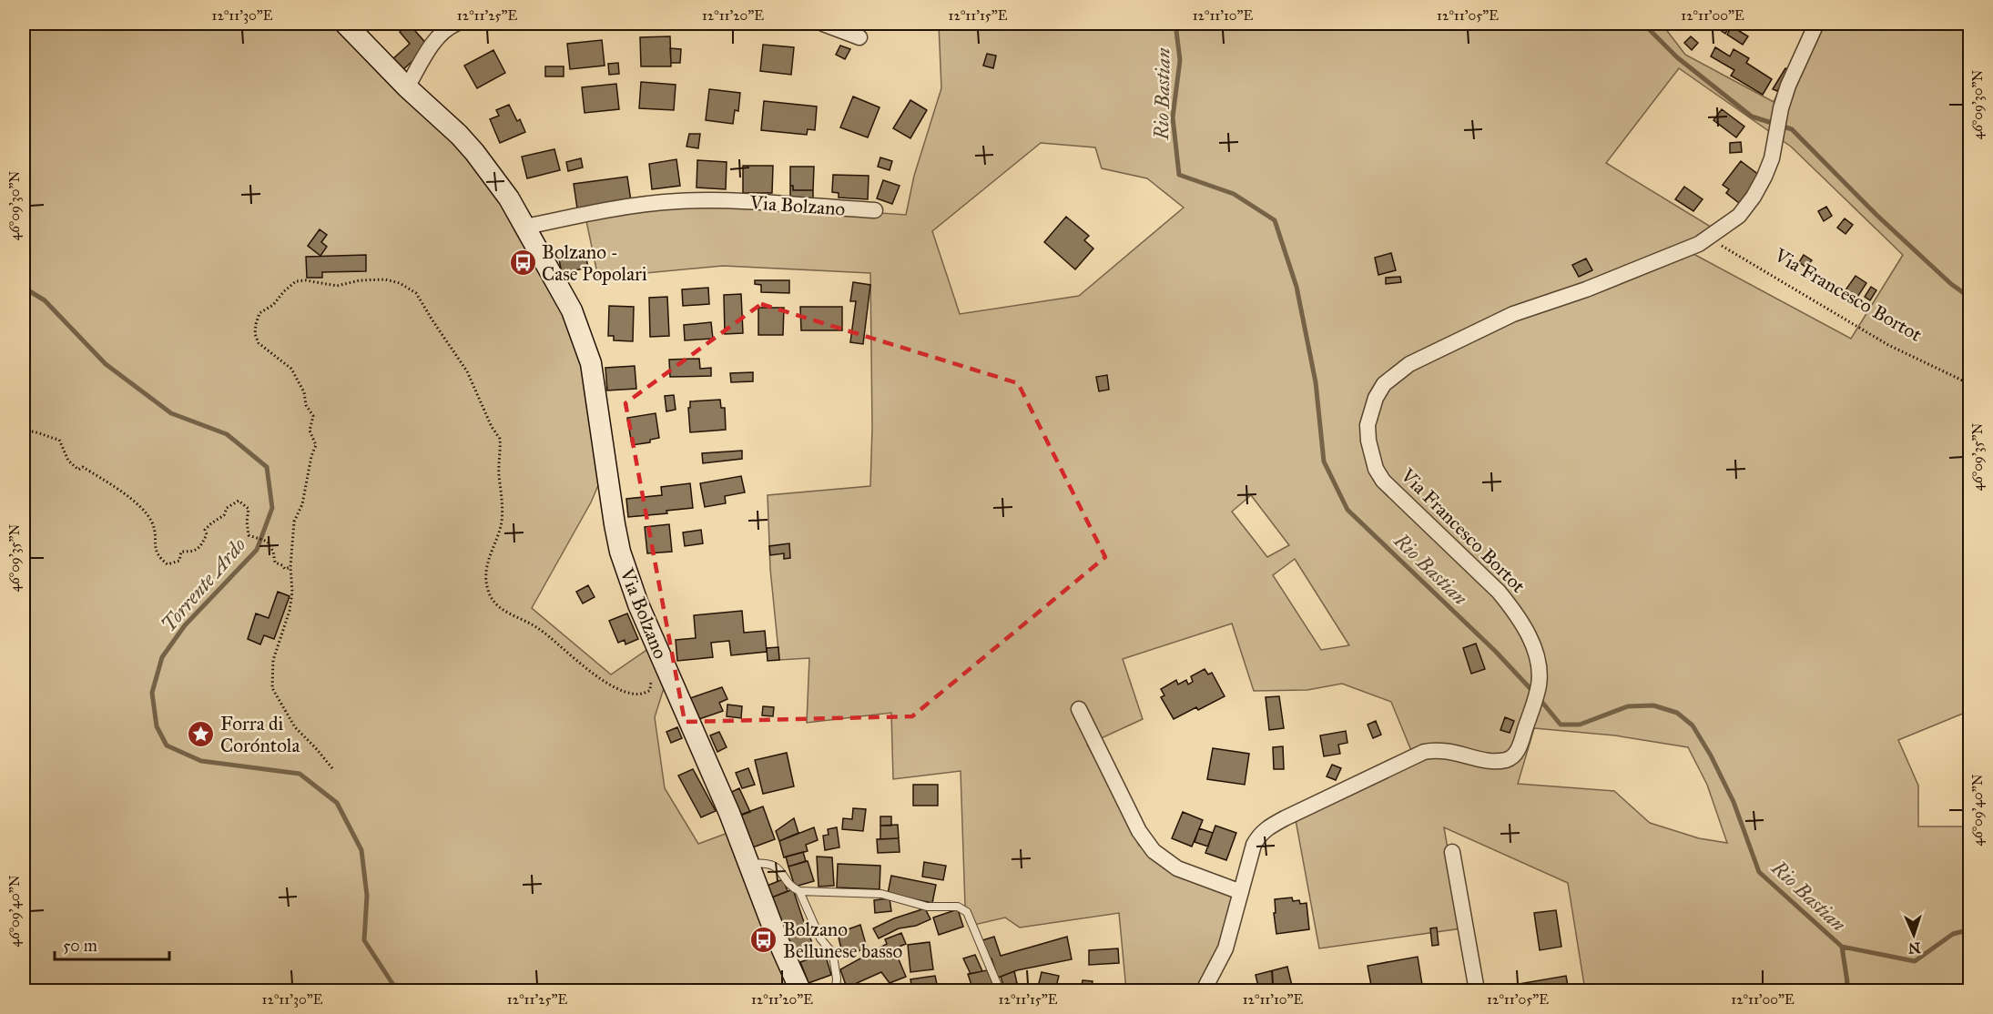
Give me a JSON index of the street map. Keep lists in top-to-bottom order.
{
  "streets": {
    "street": ["Via Bolzano", "Via Francesco Bortot"]
  },
  "water": ["Rio Bastian", "Torrente Ardo"],
  "places": {
    "bus stop": ["Bolzano - Case Popolari", "Bolzano Bellunese basso"],
    "place": ["Forra di Coróntola"]
  },
  "scale_bar": "50 m",
  "north": "bottom",
  "coordinates": [
    "12°11'30\"E",
    "12°11'25\"E",
    "12°11'20\"E",
    "12°11'15\"E",
    "12°11'10\"E",
    "12°11'05\"E",
    "12°11'00\"E",
    "46°09'30\"N",
    "46°09'35\"N",
    "46°09'40\"N"
  ]
}
